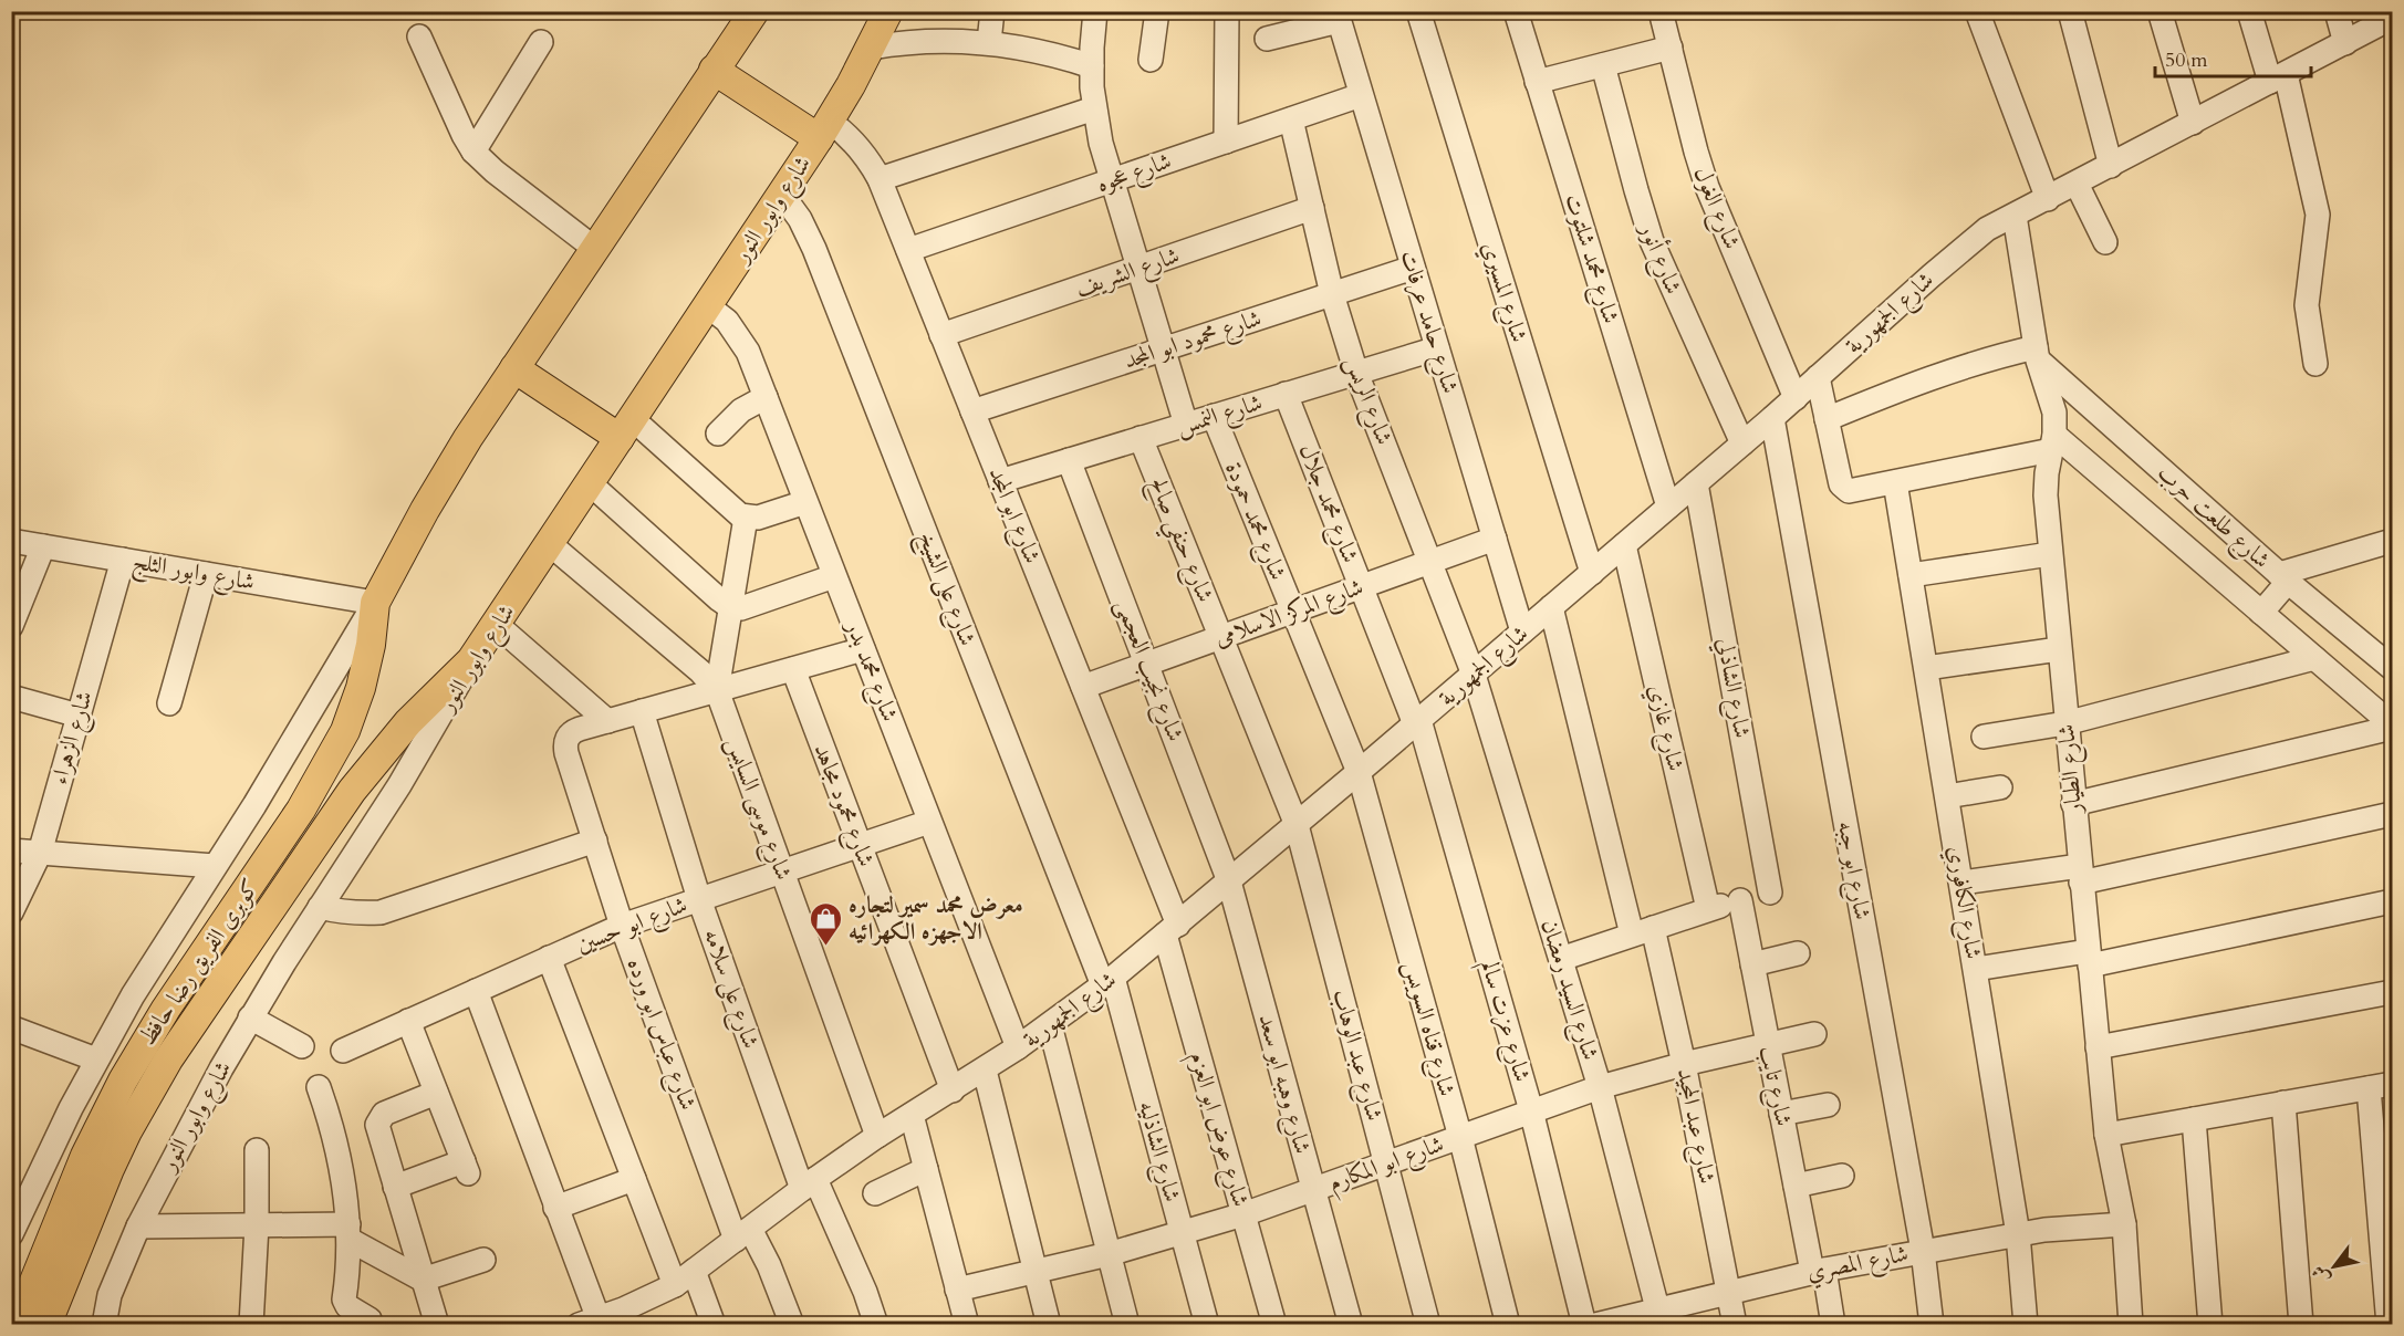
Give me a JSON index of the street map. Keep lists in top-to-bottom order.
{
  "streets": {
    "main road": ["شارع وابور النور", "كوبرى الفريق رضا حافظ"],
    "street": [
      "شارع عجوه",
      "شارع الغول",
      "شارع محمد شلتوت",
      "شارع أنور",
      "شارع الشريف",
      "شارع المسيري",
      "شارع الجمهورية",
      "شارع حامد عرفات",
      "شارع محمود ابو المجد",
      "شارع الريس",
      "شارع النمس",
      "شارع محمد جلال",
      "شارع ابو المجد",
      "شارع طلعت حرب",
      "شارع محمد حمودة",
      "شارع حنفي صالح",
      "شارع وابور الثلج",
      "شارع على الشيخ",
      "شارع المركز الاسلامى",
      "شارع نجيب العجمى",
      "شارع محمد بدر",
      "شارع الشاذلي",
      "شارع غازي",
      "شارع الزهراء",
      "شارع الطيار",
      "شارع محمود مجاهد",
      "شارع موسى السايس",
      "شارع ابو جبه",
      "شارع الكافوري",
      "شارع ابو حسين",
      "شارع على سلامه",
      "شارع السيد رمضان",
      "شارع عزت سالم",
      "شارع قناه السويس",
      "شارع عباس ابو ورده",
      "شارع عبد الوهاب",
      "شارع وهبه ابو سعد",
      "شارع تايب",
      "شارع عبد المجيد",
      "شارع عوض ابو العزم",
      "شارع الشاذليه",
      "شارع ابو المكارم",
      "شارع المصري"
    ]
  },
  "crossings": [
    ["شارع عجوه", "شارع حامد عرفات"],
    ["شارع عجوه", "شارع الريس"],
    ["شارع عجوه", "شارع ابو المجد"],
    ["شارع الغول", "شارع الجمهورية"],
    ["شارع وابور النور", "شارع ابو المجد"],
    ["شارع وابور النور", "شارع على الشيخ"],
    ["شارع وابور النور", "شارع محمد بدر"],
    ["شارع وابور النور", "شارع موسى السايس"],
    ["شارع وابور النور", "كوبرى الفريق رضا حافظ"],
    ["شارع محمد شلتوت", "شارع الجمهورية"],
    ["شارع أنور", "شارع الجمهورية"],
    ["شارع الشريف", "شارع الريس"],
    ["شارع الشريف", "شارع ابو المجد"],
    ["شارع المسيري", "شارع الجمهورية"],
    ["شارع الجمهورية", "شارع حامد عرفات"],
    ["شارع الجمهورية", "شارع الريس"],
    ["شارع الجمهورية", "شارع محمد جلال"],
    ["شارع الجمهورية", "شارع ابو المجد"],
    ["شارع الجمهورية", "شارع محمد حمودة"],
    ["شارع الجمهورية", "شارع حنفي صالح"],
    ["شارع الجمهورية", "شارع على الشيخ"],
    ["شارع الجمهورية", "شارع نجيب العجمى"],
    ["شارع الجمهورية", "شارع محمد بدر"],
    ["شارع الجمهورية", "شارع الشاذلي"],
    ["شارع الجمهورية", "شارع غازي"],
    ["شارع الجمهورية", "شارع الطيار"],
    ["شارع الجمهورية", "شارع محمود مجاهد"],
    ["شارع الجمهورية", "شارع موسى السايس"],
    ["شارع الجمهورية", "شارع ابو جبه"],
    ["شارع الجمهورية", "شارع على سلامه"],
    ["شارع الجمهورية", "شارع السيد رمضان"],
    ["شارع الجمهورية", "شارع عزت سالم"],
    ["شارع الجمهورية", "شارع قناه السويس"],
    ["شارع الجمهورية", "شارع عباس ابو ورده"],
    ["شارع الجمهورية", "شارع عبد الوهاب"],
    ["شارع الجمهورية", "شارع وهبه ابو سعد"],
    ["شارع الجمهورية", "شارع عبد المجيد"],
    ["شارع الجمهورية", "شارع عوض ابو العزم"],
    ["شارع الجمهورية", "شارع الشاذليه"],
    ["شارع حامد عرفات", "شارع محمود ابو المجد"],
    ["شارع حامد عرفات", "شارع النمس"],
    ["شارع حامد عرفات", "شارع المركز الاسلامى"],
    ["شارع محمود ابو المجد", "شارع الريس"],
    ["شارع محمود ابو المجد", "شارع ابو المجد"],
    ["شارع الريس", "شارع النمس"],
    ["شارع الريس", "شارع المركز الاسلامى"],
    ["شارع الريس", "شارع السيد رمضان"],
    ["شارع النمس", "شارع محمد جلال"],
    ["شارع النمس", "شارع ابو المجد"],
    ["شارع النمس", "شارع محمد حمودة"],
    ["شارع النمس", "شارع حنفي صالح"],
    ["شارع النمس", "شارع نجيب العجمى"],
    ["شارع محمد جلال", "شارع المركز الاسلامى"],
    ["شارع محمد جلال", "شارع عزت سالم"],
    ["شارع ابو المجد", "شارع المركز الاسلامى"],
    ["شارع ابو المجد", "شارع عوض ابو العزم"],
    ["شارع طلعت حرب", "شارع الطيار"],
    ["شارع محمد حمودة", "شارع المركز الاسلامى"],
    ["شارع محمد حمودة", "شارع قناه السويس"],
    ["شارع حنفي صالح", "شارع المركز الاسلامى"],
    ["شارع حنفي صالح", "شارع عبد الوهاب"],
    ["شارع وابور الثلج", "شارع الزهراء"],
    ["شارع وابور الثلج", "كوبرى الفريق رضا حافظ"],
    ["شارع على الشيخ", "شارع الشاذليه"],
    ["شارع المركز الاسلامى", "شارع نجيب العجمى"],
    ["شارع نجيب العجمى", "شارع وهبه ابو سعد"],
    ["شارع محمد بدر", "شارع ابو حسين"],
    ["شارع الشاذلي", "شارع تايب"],
    ["شارع الطيار", "شارع المصري"],
    ["شارع محمود مجاهد", "شارع ابو حسين"],
    ["شارع موسى السايس", "شارع ابو حسين"],
    ["شارع ابو جبه", "شارع المصري"],
    ["شارع الكافوري", "شارع المصري"],
    ["شارع ابو حسين", "شارع على سلامه"],
    ["شارع ابو حسين", "شارع عباس ابو ورده"],
    ["شارع السيد رمضان", "شارع ابو المكارم"],
    ["شارع السيد رمضان", "شارع المصري"],
    ["شارع عزت سالم", "شارع ابو المكارم"],
    ["شارع قناه السويس", "شارع ابو المكارم"],
    ["شارع عبد الوهاب", "شارع ابو المكارم"],
    ["شارع وهبه ابو سعد", "شارع ابو المكارم"],
    ["شارع تايب", "شارع ابو المكارم"],
    ["شارع تايب", "شارع المصري"],
    ["شارع عبد المجيد", "شارع ابو المكارم"],
    ["شارع عبد المجيد", "شارع المصري"],
    ["شارع عوض ابو العزم", "شارع ابو المكارم"],
    ["شارع الشاذليه", "شارع ابو المكارم"]
  ],
  "places": {
    "shop": ["معرض محمد سمير لتجاره الاجهزه الكهرائيه"]
  },
  "scale_bar": "50 m",
  "north": "bottom left"
}
